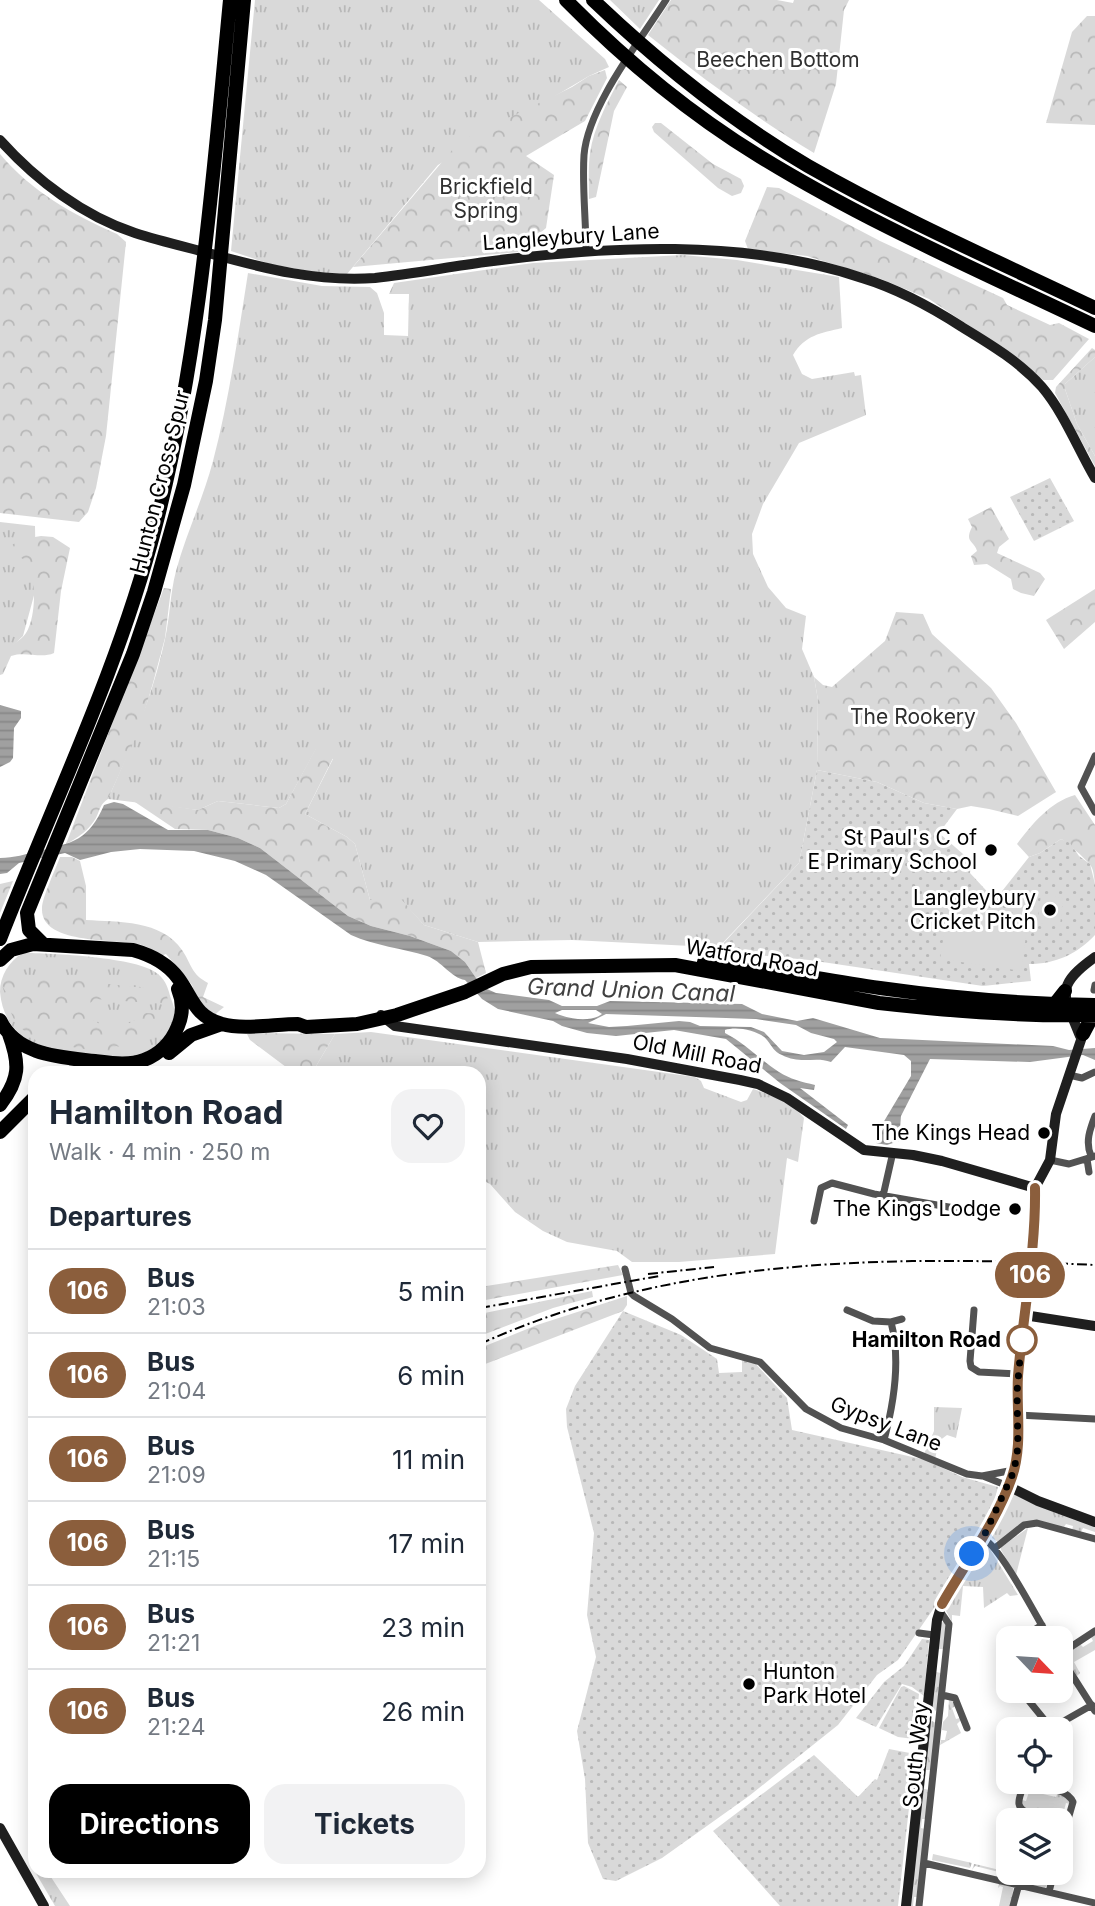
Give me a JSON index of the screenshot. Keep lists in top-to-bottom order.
{
  "streets": {
    "highway": ["Hunton Cross Spur", "Watford Road"],
    "street": [
      "Langleybury Lane",
      "Old Mill Road",
      "Gypsy Lane",
      "South Way"
    ]
  },
  "crossings": [
    ["Watford Road", "Old Mill Road"]
  ],
  "water": ["Grand Union Canal"],
  "parks": ["Beechen Bottom", "Brickfield Spring", "The Rookery"],
  "places": [
    "St Paul's C of E Primary School",
    "Langleybury Cricket Pitch",
    "The Kings Head",
    "The Kings Lodge",
    "Hamilton Road",
    "Hunton Park Hotel"
  ],
  "lines": ["bus line 106"],
  "north": "bottom right",
  "page": {
    "on_map": "106",
    "heading": [
      ["Hamilton Road", "Walk · 4 min · 250 m"],
      "Departures"
    ],
    "list": [
      {
        "mark": "106",
        "name": "Bus",
        "note": "21:03",
        "value": "5 min"
      },
      {
        "mark": "106",
        "name": "Bus",
        "note": "21:04",
        "value": "6 min"
      },
      {
        "mark": "106",
        "name": "Bus",
        "note": "21:09",
        "value": "11 min"
      },
      {
        "mark": "106",
        "name": "Bus",
        "note": "21:15",
        "value": "17 min"
      },
      {
        "mark": "106",
        "name": "Bus",
        "note": "21:21",
        "value": "23 min"
      },
      {
        "mark": "106",
        "name": "Bus",
        "note": "21:24",
        "value": "26 min"
      }
    ],
    "buttons": ["Directions", "Tickets"]
  }
}
